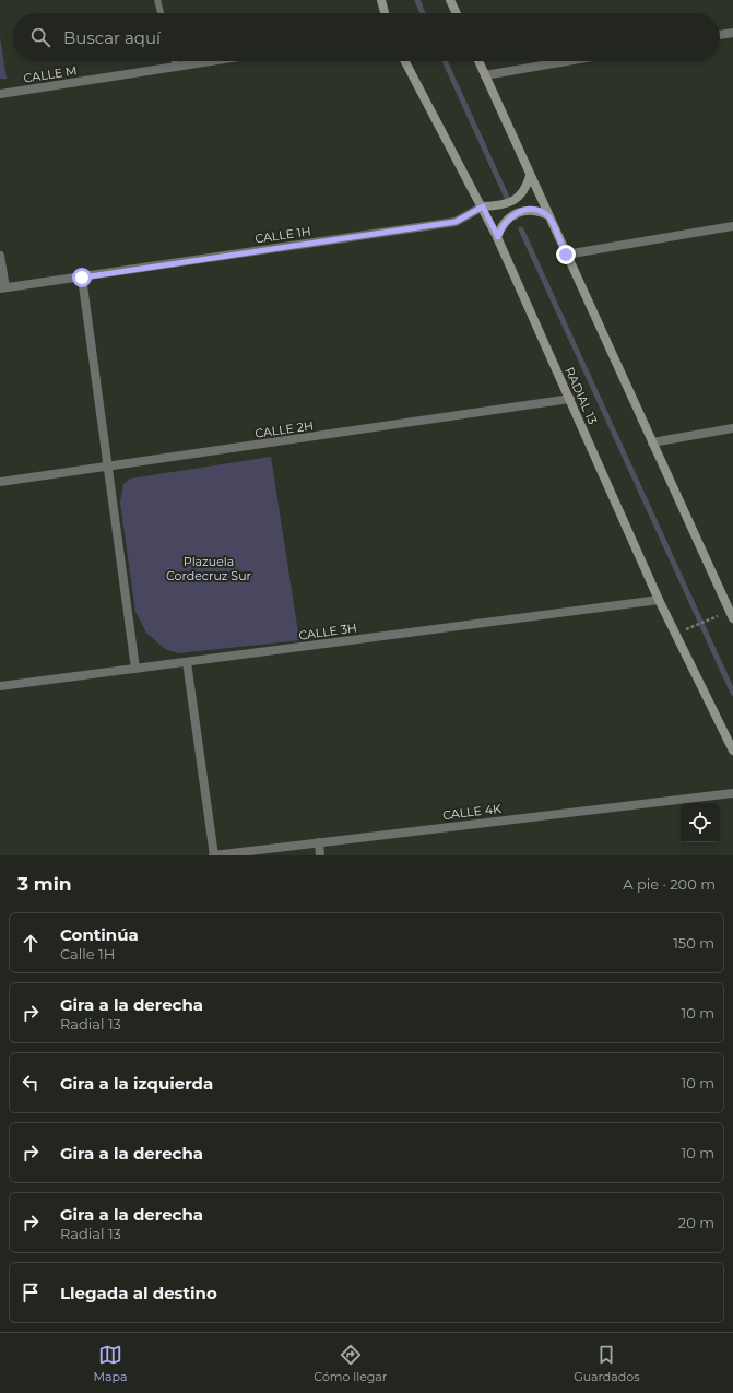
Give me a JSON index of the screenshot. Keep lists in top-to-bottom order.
{
  "streets": {
    "main road": ["RADIAL 13"],
    "street": [
      "CALLE M",
      "CALLE 1H",
      "CALLE 2H",
      "CALLE 3H",
      "CALLE 4K"
    ]
  },
  "crossings": [
    ["CALLE 1H", "RADIAL 13"],
    ["RADIAL 13", "CALLE 2H"],
    ["RADIAL 13", "CALLE 3H"]
  ],
  "parks": ["Plazuela Cordecruz Sur"],
  "page": {
    "search": "Buscar aquí",
    "heading": ["3 min", "A pie · 200 m"],
    "list": [
      ["Continúa", "Calle 1H", "150 m"],
      ["Gira a la derecha", "Radial 13", "10 m"],
      ["Gira a la izquierda", "10 m"],
      ["Gira a la derecha", "10 m"],
      ["Gira a la derecha", "Radial 13", "20 m"],
      "Llegada al destino"
    ],
    "nav": ["Mapa", "Cómo llegar", "Guardados"]
  }
}
